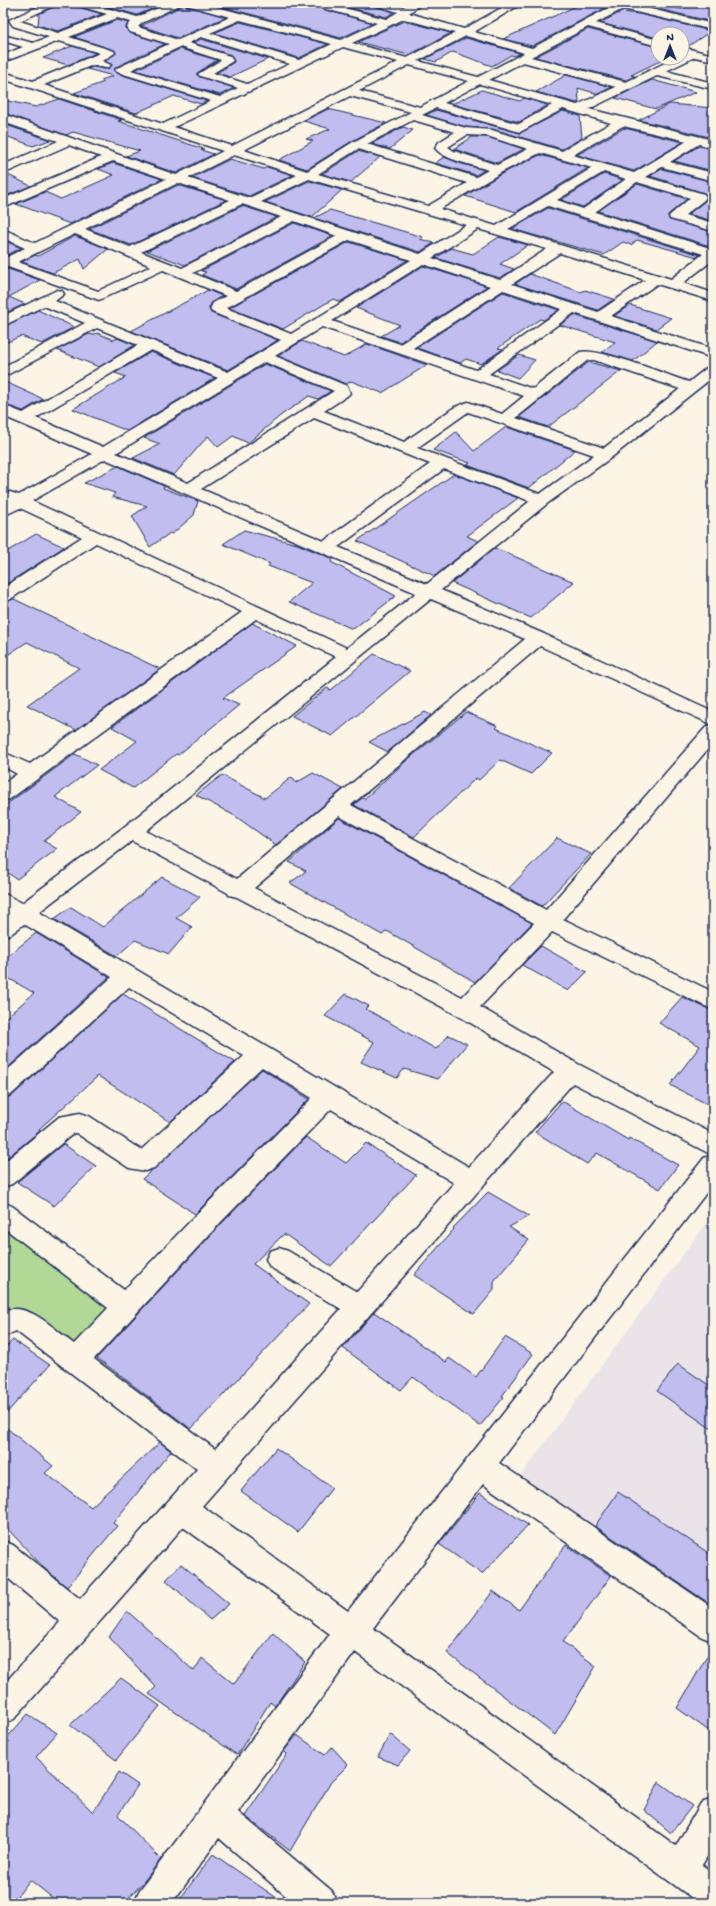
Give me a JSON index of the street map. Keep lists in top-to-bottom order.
{
  "north": "top"
}
